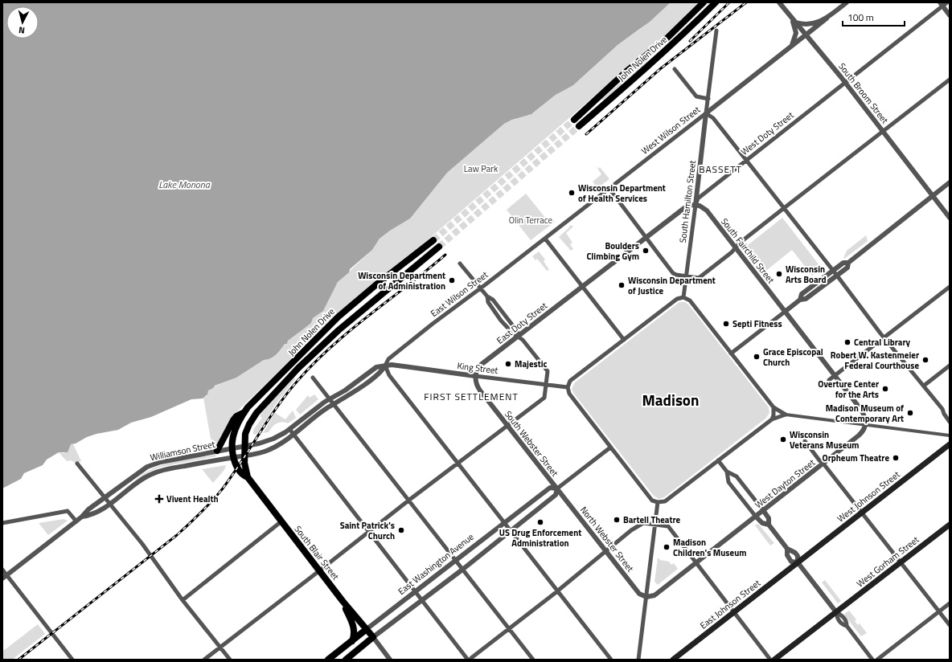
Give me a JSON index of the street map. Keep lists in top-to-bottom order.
{
  "streets": {
    "main road": [
      "John Nolen Drive",
      "West Johnson Street",
      "South Blair Street",
      "West Gorham Street",
      "East Washington Avenue",
      "East Johnson Street"
    ],
    "street": [
      "South Broom Street",
      "West Wilson Street",
      "West Doty Street",
      "South Hamilton Street",
      "South Fairchild Street",
      "East Wilson Street",
      "East Doty Street",
      "King Street",
      "South Webster Street",
      "Williamson Street",
      "West Dayton Street",
      "North Webster Street"
    ]
  },
  "crossings": [
    ["John Nolen Drive", "East Wilson Street"],
    ["John Nolen Drive", "Williamson Street"],
    ["John Nolen Drive", "South Blair Street"],
    ["South Broom Street", "West Wilson Street"],
    ["South Broom Street", "West Doty Street"],
    ["West Wilson Street", "South Hamilton Street"],
    ["West Wilson Street", "East Wilson Street"],
    ["West Doty Street", "South Hamilton Street"],
    ["West Doty Street", "South Fairchild Street"],
    ["South Hamilton Street", "South Fairchild Street"],
    ["South Fairchild Street", "West Dayton Street"],
    ["East Wilson Street", "King Street"],
    ["East Wilson Street", "Williamson Street"],
    ["East Wilson Street", "South Blair Street"],
    ["East Doty Street", "King Street"],
    ["East Doty Street", "South Webster Street"],
    ["King Street", "South Webster Street"],
    ["South Webster Street", "North Webster Street"],
    ["South Webster Street", "East Washington Avenue"],
    ["Williamson Street", "South Blair Street"],
    ["West Dayton Street", "North Webster Street"],
    ["West Johnson Street", "East Johnson Street"],
    ["North Webster Street", "East Washington Avenue"],
    ["South Blair Street", "East Washington Avenue"]
  ],
  "districts": ["BASSETT", "FIRST SETTLEMENT", "Madison"],
  "water": ["Lake Monona"],
  "parks": ["Law Park", "Olin Terrace"],
  "places": {
    "other": [
      "Wisconsin Department of Health Services",
      "Boulders Climbing Gym",
      "Wisconsin Arts Board",
      "Wisconsin Department of Administration",
      "Wisconsin Department of Justice",
      "Septi Fitness",
      "Central Library",
      "Grace Episcopal Church",
      "Robert W. Kastenmeier Federal Courthouse",
      "Majestic",
      "Overture Center for the Arts",
      "Madison Museum of Contemporary Art",
      "Wisconsin Veterans Museum",
      "Orpheum Theatre",
      "Bartell Theatre",
      "US Drug Enforcement Administration",
      "Saint Patrick's Church",
      "Madison Children's Museum"
    ],
    "health": ["Vivent Health"]
  },
  "scale_bar": "100 m",
  "north": "bottom"
}
